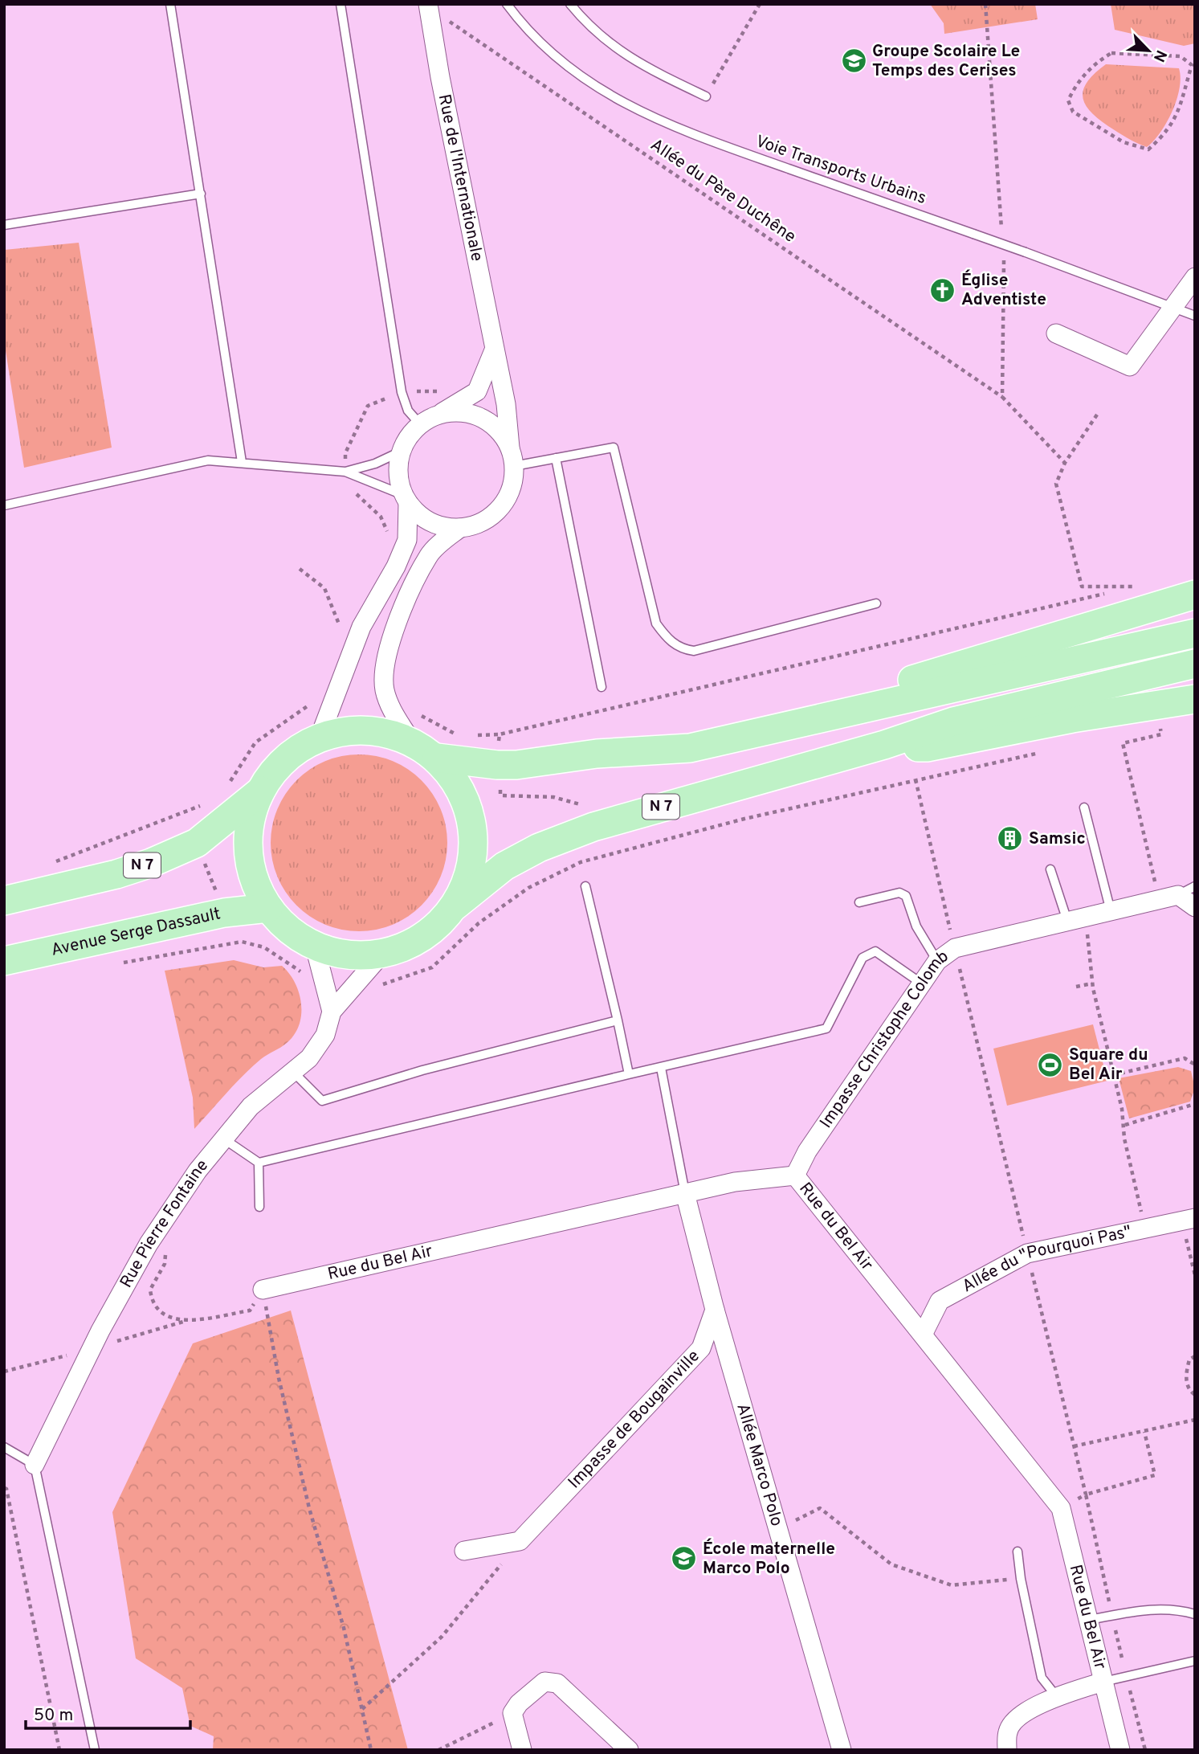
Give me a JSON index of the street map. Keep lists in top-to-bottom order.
{
  "streets": {
    "main road": ["N 7", "Avenue Serge Dassault"],
    "street": [
      "Rue de l'Internationale",
      "Impasse Christophe Colomb",
      "Rue Pierre Fontaine",
      "Rue du Bel Air",
      "Allée du \"Pourquoi Pas\"",
      "Impasse de Bougainville",
      "Allée Marco Polo"
    ],
    "lane": ["Voie Transports Urbains"],
    "path": ["Allée du Père Duchêne"]
  },
  "crossings": [
    ["Rue de l'Internationale", "Allée du Père Duchêne"],
    ["Impasse Christophe Colomb", "Rue du Bel Air"],
    ["Rue du Bel Air", "Allée du \"Pourquoi Pas\""],
    ["Impasse de Bougainville", "Allée Marco Polo"]
  ],
  "places": {
    "school or university": ["Groupe Scolaire Le Temps des Cerises", "École maternelle Marco Polo"],
    "church": ["Église Adventiste"],
    "building": ["Samsic"],
    "sports": ["Square du Bel Air"]
  },
  "scale_bar": "50 m",
  "north": "bottom right"
}
